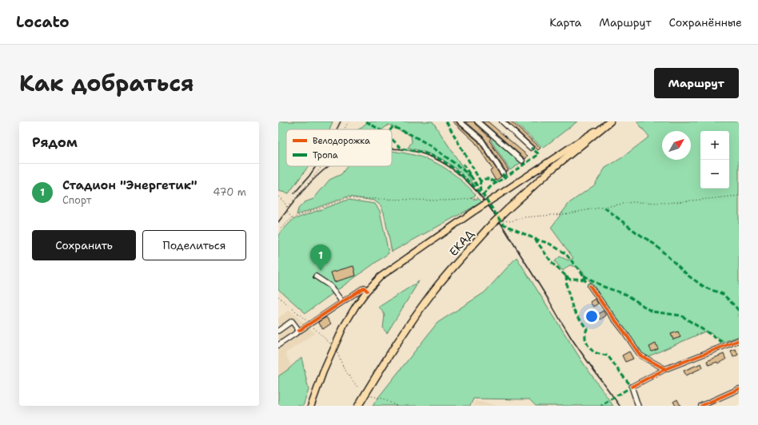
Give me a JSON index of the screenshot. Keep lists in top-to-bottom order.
{
  "streets": {
    "highway": ["ЕКАД"]
  },
  "legend": ["Велодорожка", "Тропа"],
  "north": "top right",
  "page": {
    "header": "Locato",
    "nav": ["Карта", "Маршрут", "Сохранённые"],
    "title": "Как добраться",
    "buttons": [
      "Маршрут",
      ["Сохранить", "Поделиться"]
    ],
    "heading": "Рядом",
    "map_buttons": ["+", "−"],
    "list": [
      {
        "mark": "1",
        "name": "Стадион \"Энергетик\"",
        "note": "Спорт",
        "value": "470 m"
      }
    ],
    "pins": "1"
  }
}
